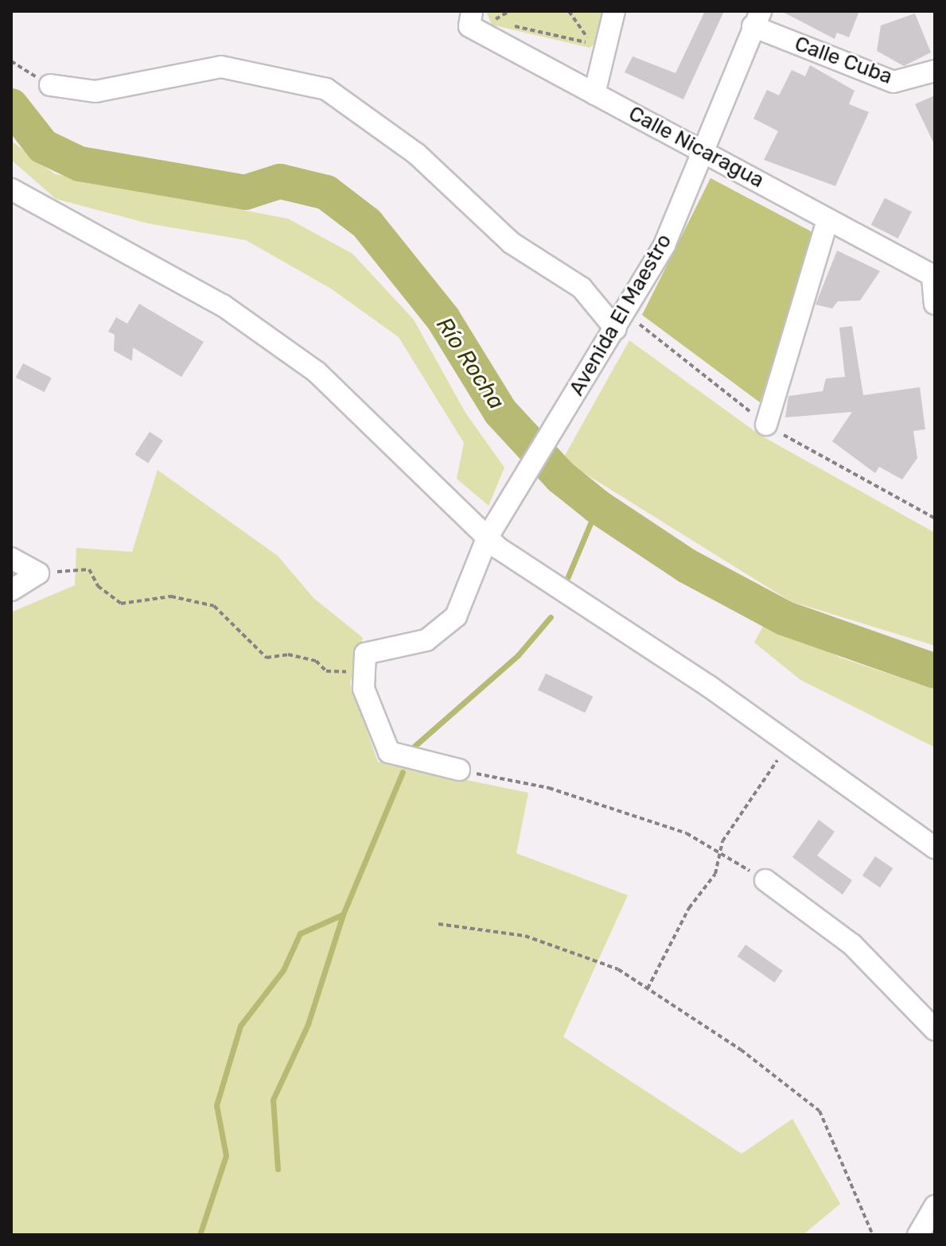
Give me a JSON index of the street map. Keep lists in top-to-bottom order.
{
  "streets": {
    "street": ["Calle Cuba", "Calle Nicaragua", "Avenida El Maestro"]
  },
  "crossings": [
    ["Calle Cuba", "Avenida El Maestro"],
    ["Calle Nicaragua", "Avenida El Maestro"]
  ],
  "water": ["Río Rocha"]
}
